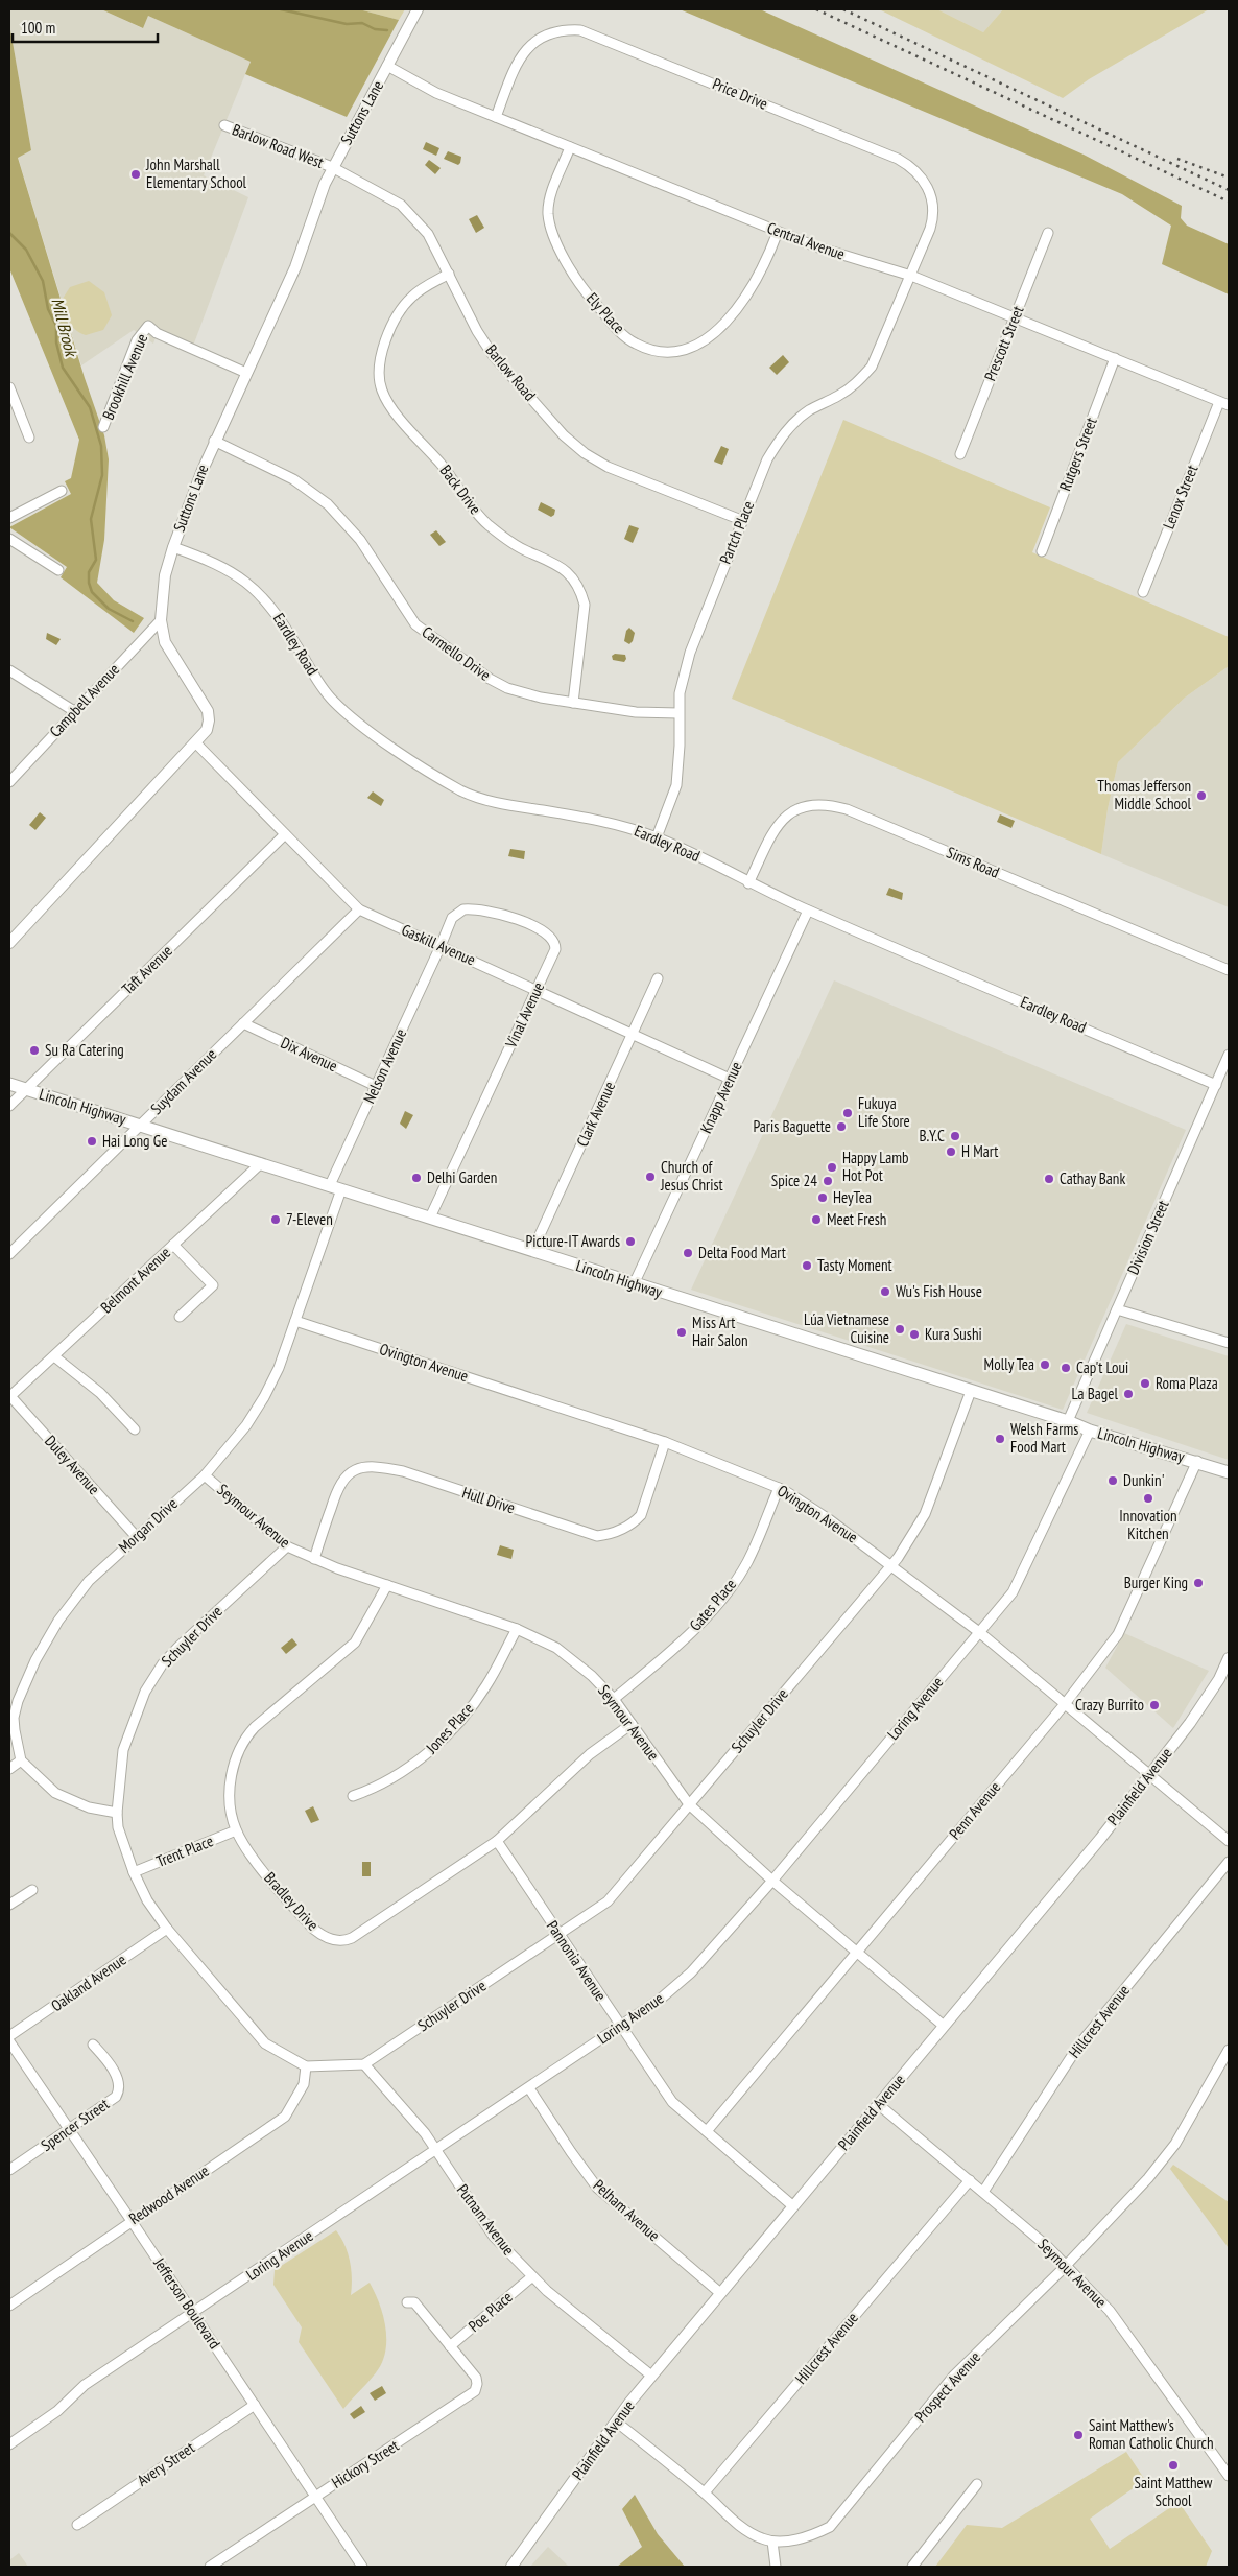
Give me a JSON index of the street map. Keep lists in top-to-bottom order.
{
  "streets": {
    "main road": ["Lincoln Highway"],
    "street": [
      "Price Drive",
      "Suttons Lane",
      "Barlow Road West",
      "Central Avenue",
      "Ely Place",
      "Prescott Street",
      "Barlow Road",
      "Brookhill Avenue",
      "Rutgers Street",
      "Back Drive",
      "Lenox Street",
      "Partch Place",
      "Eardley Road",
      "Carmello Drive",
      "Campbell Avenue",
      "Sims Road",
      "Gaskill Avenue",
      "Taft Avenue",
      "Vinal Avenue",
      "Dix Avenue",
      "Nelson Avenue",
      "Suydam Avenue",
      "Knapp Avenue",
      "Clark Avenue",
      "Division Street",
      "Belmont Avenue",
      "Ovington Avenue",
      "Duley Avenue",
      "Hull Drive",
      "Seymour Avenue",
      "Morgan Drive",
      "Gates Place",
      "Schuyler Drive",
      "Loring Avenue",
      "Jones Place",
      "Plainfield Avenue",
      "Penn Avenue",
      "Trent Place",
      "Bradley Drive",
      "Pannonia Avenue",
      "Oakland Avenue",
      "Hillcrest Avenue",
      "Spencer Street",
      "Redwood Avenue",
      "Pelham Avenue",
      "Putnam Avenue",
      "Jefferson Boulevard",
      "Poe Place",
      "Prospect Avenue",
      "Avery Street",
      "Hickory Street"
    ]
  },
  "crossings": [
    ["Price Drive", "Central Avenue"],
    ["Price Drive", "Partch Place"],
    ["Suttons Lane", "Barlow Road West"],
    ["Suttons Lane", "Central Avenue"],
    ["Suttons Lane", "Barlow Road"],
    ["Suttons Lane", "Brookhill Avenue"],
    ["Suttons Lane", "Eardley Road"],
    ["Suttons Lane", "Carmello Drive"],
    ["Suttons Lane", "Campbell Avenue"],
    ["Suttons Lane", "Gaskill Avenue"],
    ["Barlow Road West", "Barlow Road"],
    ["Central Avenue", "Ely Place"],
    ["Central Avenue", "Prescott Street"],
    ["Central Avenue", "Rutgers Street"],
    ["Central Avenue", "Lenox Street"],
    ["Central Avenue", "Partch Place"],
    ["Barlow Road", "Back Drive"],
    ["Barlow Road", "Partch Place"],
    ["Back Drive", "Carmello Drive"],
    ["Partch Place", "Eardley Road"],
    ["Partch Place", "Carmello Drive"],
    ["Eardley Road", "Sims Road"],
    ["Eardley Road", "Knapp Avenue"],
    ["Eardley Road", "Division Street"],
    ["Gaskill Avenue", "Taft Avenue"],
    ["Gaskill Avenue", "Vinal Avenue"],
    ["Gaskill Avenue", "Nelson Avenue"],
    ["Gaskill Avenue", "Suydam Avenue"],
    ["Gaskill Avenue", "Knapp Avenue"],
    ["Gaskill Avenue", "Clark Avenue"],
    ["Taft Avenue", "Lincoln Highway"],
    ["Vinal Avenue", "Nelson Avenue"],
    ["Vinal Avenue", "Lincoln Highway"],
    ["Dix Avenue", "Nelson Avenue"],
    ["Dix Avenue", "Suydam Avenue"],
    ["Nelson Avenue", "Lincoln Highway"],
    ["Suydam Avenue", "Lincoln Highway"],
    ["Knapp Avenue", "Lincoln Highway"],
    ["Lincoln Highway", "Clark Avenue"],
    ["Lincoln Highway", "Division Street"],
    ["Lincoln Highway", "Belmont Avenue"],
    ["Lincoln Highway", "Morgan Drive"],
    ["Lincoln Highway", "Schuyler Drive"],
    ["Lincoln Highway", "Loring Avenue"],
    ["Lincoln Highway", "Penn Avenue"],
    ["Belmont Avenue", "Duley Avenue"],
    ["Ovington Avenue", "Hull Drive"],
    ["Ovington Avenue", "Morgan Drive"],
    ["Ovington Avenue", "Gates Place"],
    ["Ovington Avenue", "Schuyler Drive"],
    ["Ovington Avenue", "Loring Avenue"],
    ["Ovington Avenue", "Plainfield Avenue"],
    ["Ovington Avenue", "Penn Avenue"],
    ["Duley Avenue", "Morgan Drive"],
    ["Hull Drive", "Seymour Avenue"],
    ["Seymour Avenue", "Morgan Drive"],
    ["Seymour Avenue", "Gates Place"],
    ["Seymour Avenue", "Schuyler Drive"],
    ["Seymour Avenue", "Loring Avenue"],
    ["Seymour Avenue", "Jones Place"],
    ["Seymour Avenue", "Plainfield Avenue"],
    ["Seymour Avenue", "Penn Avenue"],
    ["Seymour Avenue", "Bradley Drive"],
    ["Seymour Avenue", "Hillcrest Avenue"],
    ["Seymour Avenue", "Prospect Avenue"],
    ["Schuyler Drive", "Trent Place"],
    ["Schuyler Drive", "Pannonia Avenue"],
    ["Schuyler Drive", "Oakland Avenue"],
    ["Schuyler Drive", "Redwood Avenue"],
    ["Schuyler Drive", "Putnam Avenue"],
    ["Loring Avenue", "Pannonia Avenue"],
    ["Loring Avenue", "Pelham Avenue"],
    ["Loring Avenue", "Putnam Avenue"],
    ["Loring Avenue", "Jefferson Boulevard"],
    ["Plainfield Avenue", "Pannonia Avenue"],
    ["Plainfield Avenue", "Pelham Avenue"],
    ["Plainfield Avenue", "Putnam Avenue"],
    ["Penn Avenue", "Pannonia Avenue"],
    ["Trent Place", "Bradley Drive"],
    ["Bradley Drive", "Pannonia Avenue"],
    ["Spencer Street", "Jefferson Boulevard"],
    ["Redwood Avenue", "Jefferson Boulevard"],
    ["Putnam Avenue", "Poe Place"],
    ["Jefferson Boulevard", "Avery Street"],
    ["Jefferson Boulevard", "Hickory Street"],
    ["Poe Place", "Hickory Street"]
  ],
  "water": ["Mill Brook"],
  "places": [
    "John Marshall Elementary School",
    "Thomas Jefferson Middle School",
    "Su Ra Catering",
    "Fukuya Life Store",
    "Paris Baguette",
    "B.Y.C",
    "Hai Long Ge",
    "H Mart",
    "Happy Lamb Hot Pot",
    "Church of Jesus Christ",
    "Delhi Garden",
    "Cathay Bank",
    "Spice 24",
    "HeyTea",
    "7-Eleven",
    "Meet Fresh",
    "Picture-IT Awards",
    "Delta Food Mart",
    "Tasty Moment",
    "Wu's Fish House",
    "Lúa Vietnamese Cuisine",
    "Miss Art Hair Salon",
    "Kura Sushi",
    "Molly Tea",
    "Cap't Loui",
    "Roma Plaza",
    "La Bagel",
    "Welsh Farms Food Mart",
    "Dunkin'",
    "Innovation Kitchen",
    "Burger King",
    "Crazy Burrito",
    "Saint Matthew's Roman Catholic Church",
    "Saint Matthew School"
  ],
  "scale_bar": "100 m"
}
